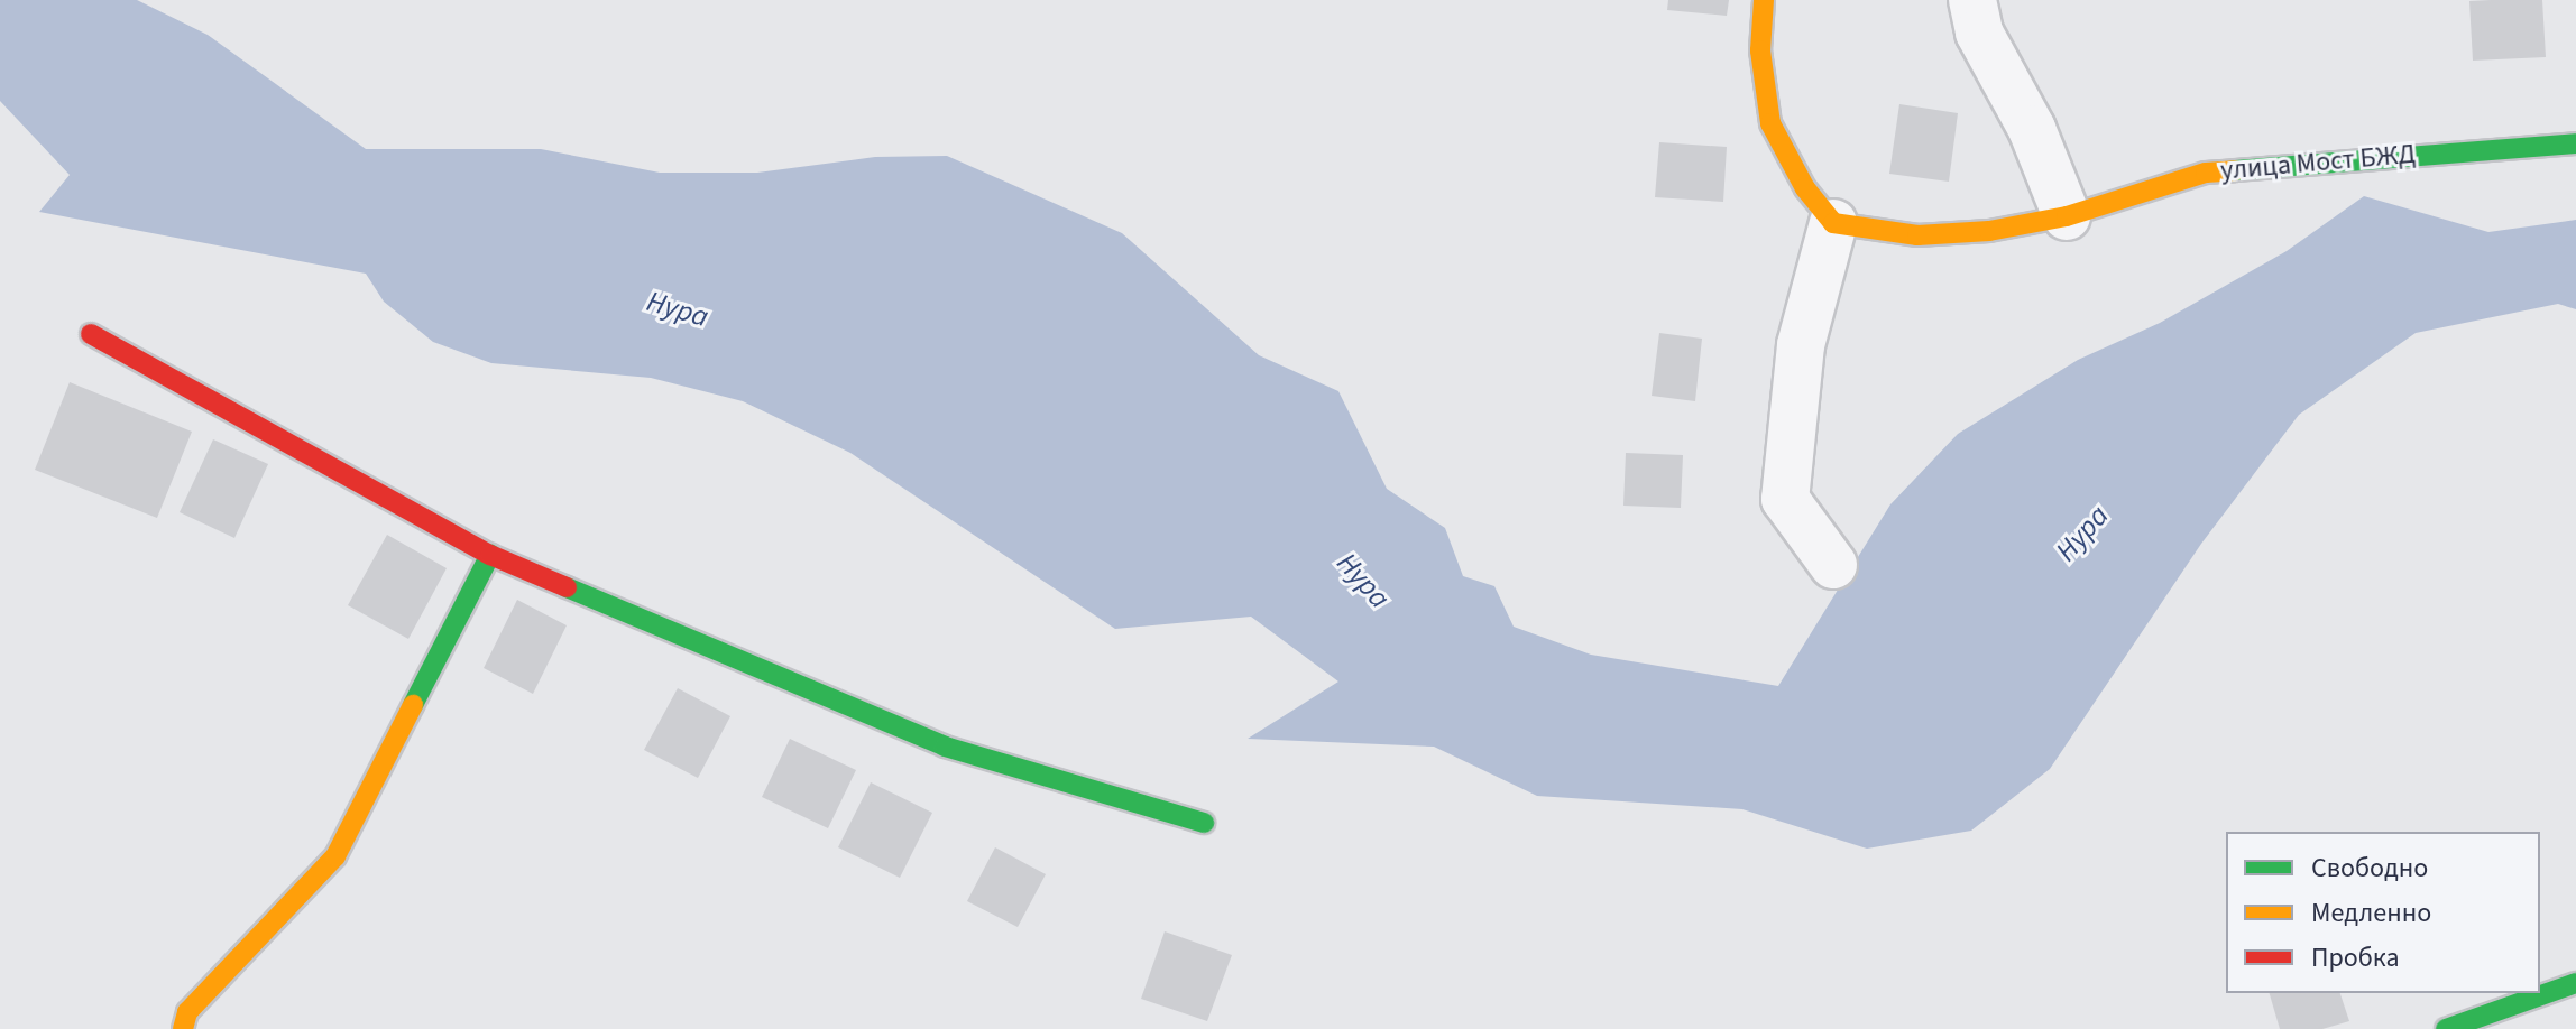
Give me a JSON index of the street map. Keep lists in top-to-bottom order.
{
  "streets": {
    "street": ["улица Мост БЖД"]
  },
  "water": ["Нура"],
  "legend": ["Свободно", "Медленно", "Пробка"]
}
